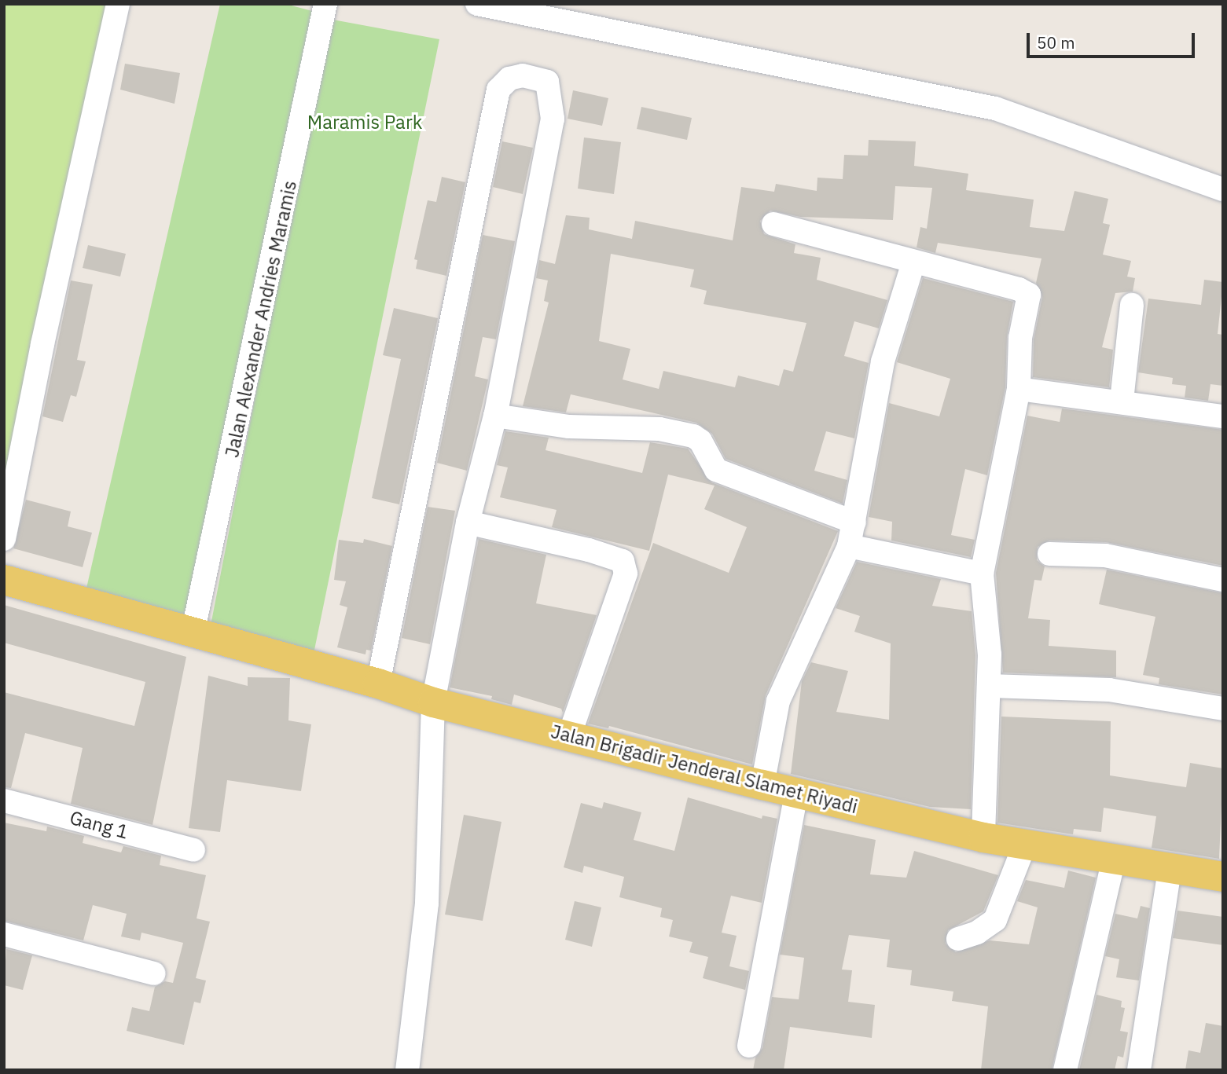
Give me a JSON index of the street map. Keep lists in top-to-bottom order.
{
  "streets": {
    "main road": ["Jalan Brigadir Jenderal Slamet Riyadi"],
    "street": ["Jalan Alexander Andries Maramis", "Gang 1"]
  },
  "crossings": [
    ["Jalan Alexander Andries Maramis", "Jalan Brigadir Jenderal Slamet Riyadi"]
  ],
  "parks": ["Maramis Park"],
  "scale_bar": "50 m"
}
